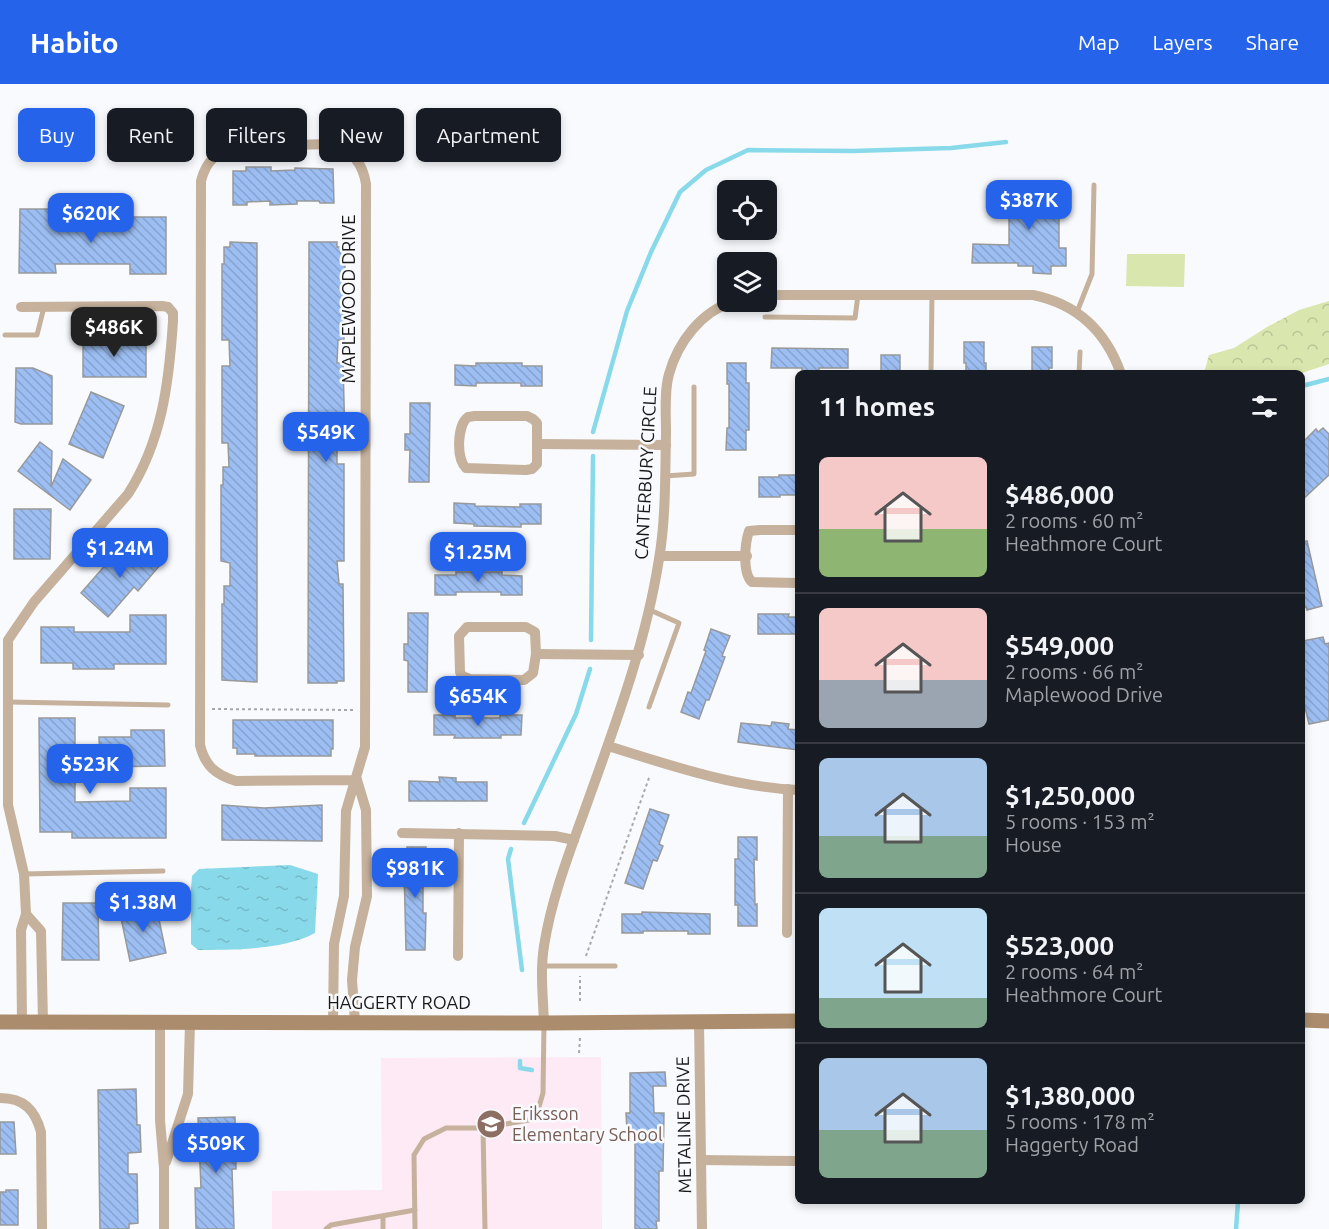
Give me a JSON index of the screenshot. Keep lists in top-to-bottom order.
{
  "streets": {
    "main road": ["HAGGERTY ROAD"],
    "street": ["MAPLEWOOD DRIVE", "CANTERBURY CIRCLE", "METALINE DRIVE"]
  },
  "crossings": [
    ["MAPLEWOOD DRIVE", "HAGGERTY ROAD"],
    ["CANTERBURY CIRCLE", "HAGGERTY ROAD"],
    ["HAGGERTY ROAD", "METALINE DRIVE"]
  ],
  "places": {
    "school or university": ["Eriksson Elementary School"]
  },
  "page": {
    "header": "Habito",
    "nav": ["Map", "Layers", "Share"],
    "chip": [
      "Buy",
      "Rent",
      "Filters",
      "New",
      "Apartment"
    ],
    "price": [
      "$387K",
      "$620K",
      "$486K",
      "$549K",
      "$1.24M",
      "$1.25M",
      "$654K",
      "$523K",
      "$981K",
      "$1.38M",
      "$509K"
    ],
    "heading": "11 homes",
    "list": [
      {
        "name": "$486,000",
        "note": "2 rooms · 60 m² · Heathmore Court"
      },
      {
        "name": "$549,000",
        "note": "2 rooms · 66 m² · Maplewood Drive"
      },
      {
        "name": "$1,250,000",
        "note": "5 rooms · 153 m² · House"
      },
      {
        "name": "$523,000",
        "note": "2 rooms · 64 m² · Heathmore Court"
      },
      {
        "name": "$1,380,000",
        "note": "5 rooms · 178 m² · Haggerty Road"
      }
    ]
  }
}
